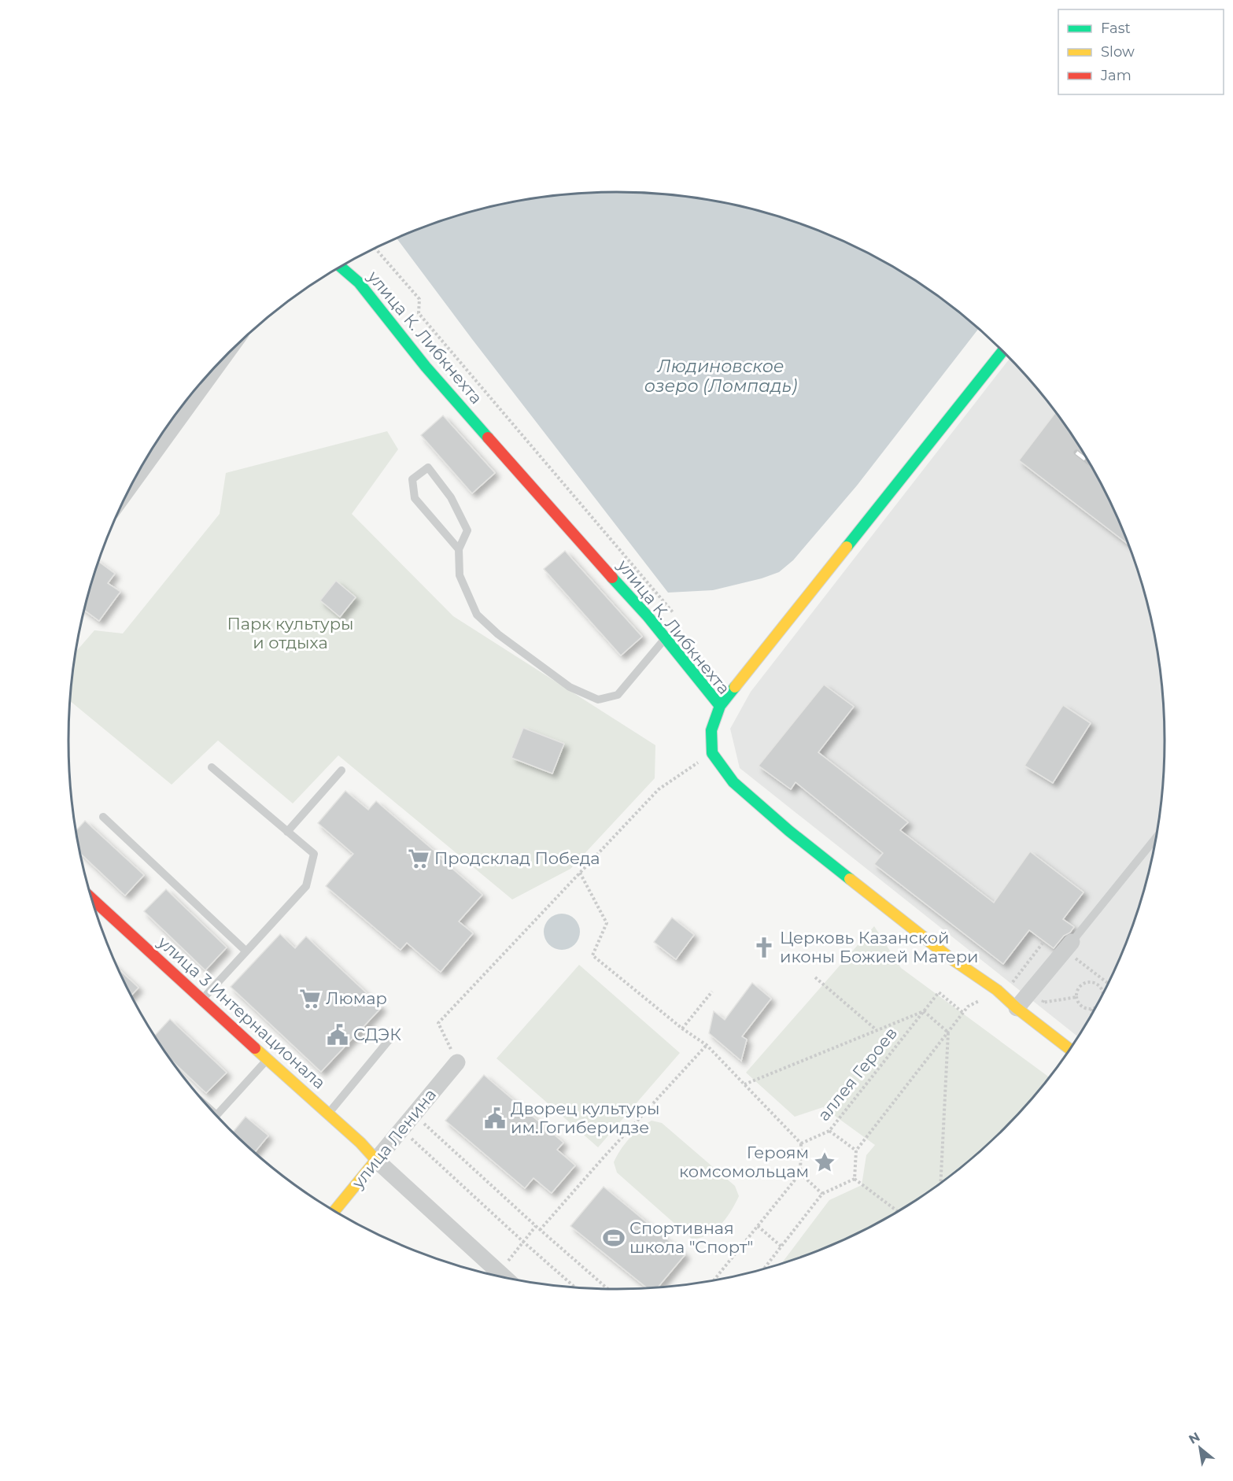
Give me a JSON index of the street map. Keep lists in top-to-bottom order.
{
  "streets": {
    "street": ["улица К. Либкнехта", "улица 3 Интернационала", "улица Ленина"],
    "path": ["аллея Героев"]
  },
  "crossings": [
    ["улица 3 Интернационала", "улица Ленина"]
  ],
  "water": ["Людиновское озеро (Ломпадь)"],
  "parks": ["Парк культуры и отдыха"],
  "places": {
    "supermarket": ["Продсклад Победа", "Люмар"],
    "church": ["Церковь Казанской иконы Божией Матери"],
    "public building": ["СДЭК", "Дворец культуры им.Гогиберидзе"],
    "place": ["Героям комсомольцам"],
    "sports": ["Спортивная школа \"Спорт\""]
  },
  "legend": ["Fast", "Slow", "Jam"],
  "north": "top left"
}
